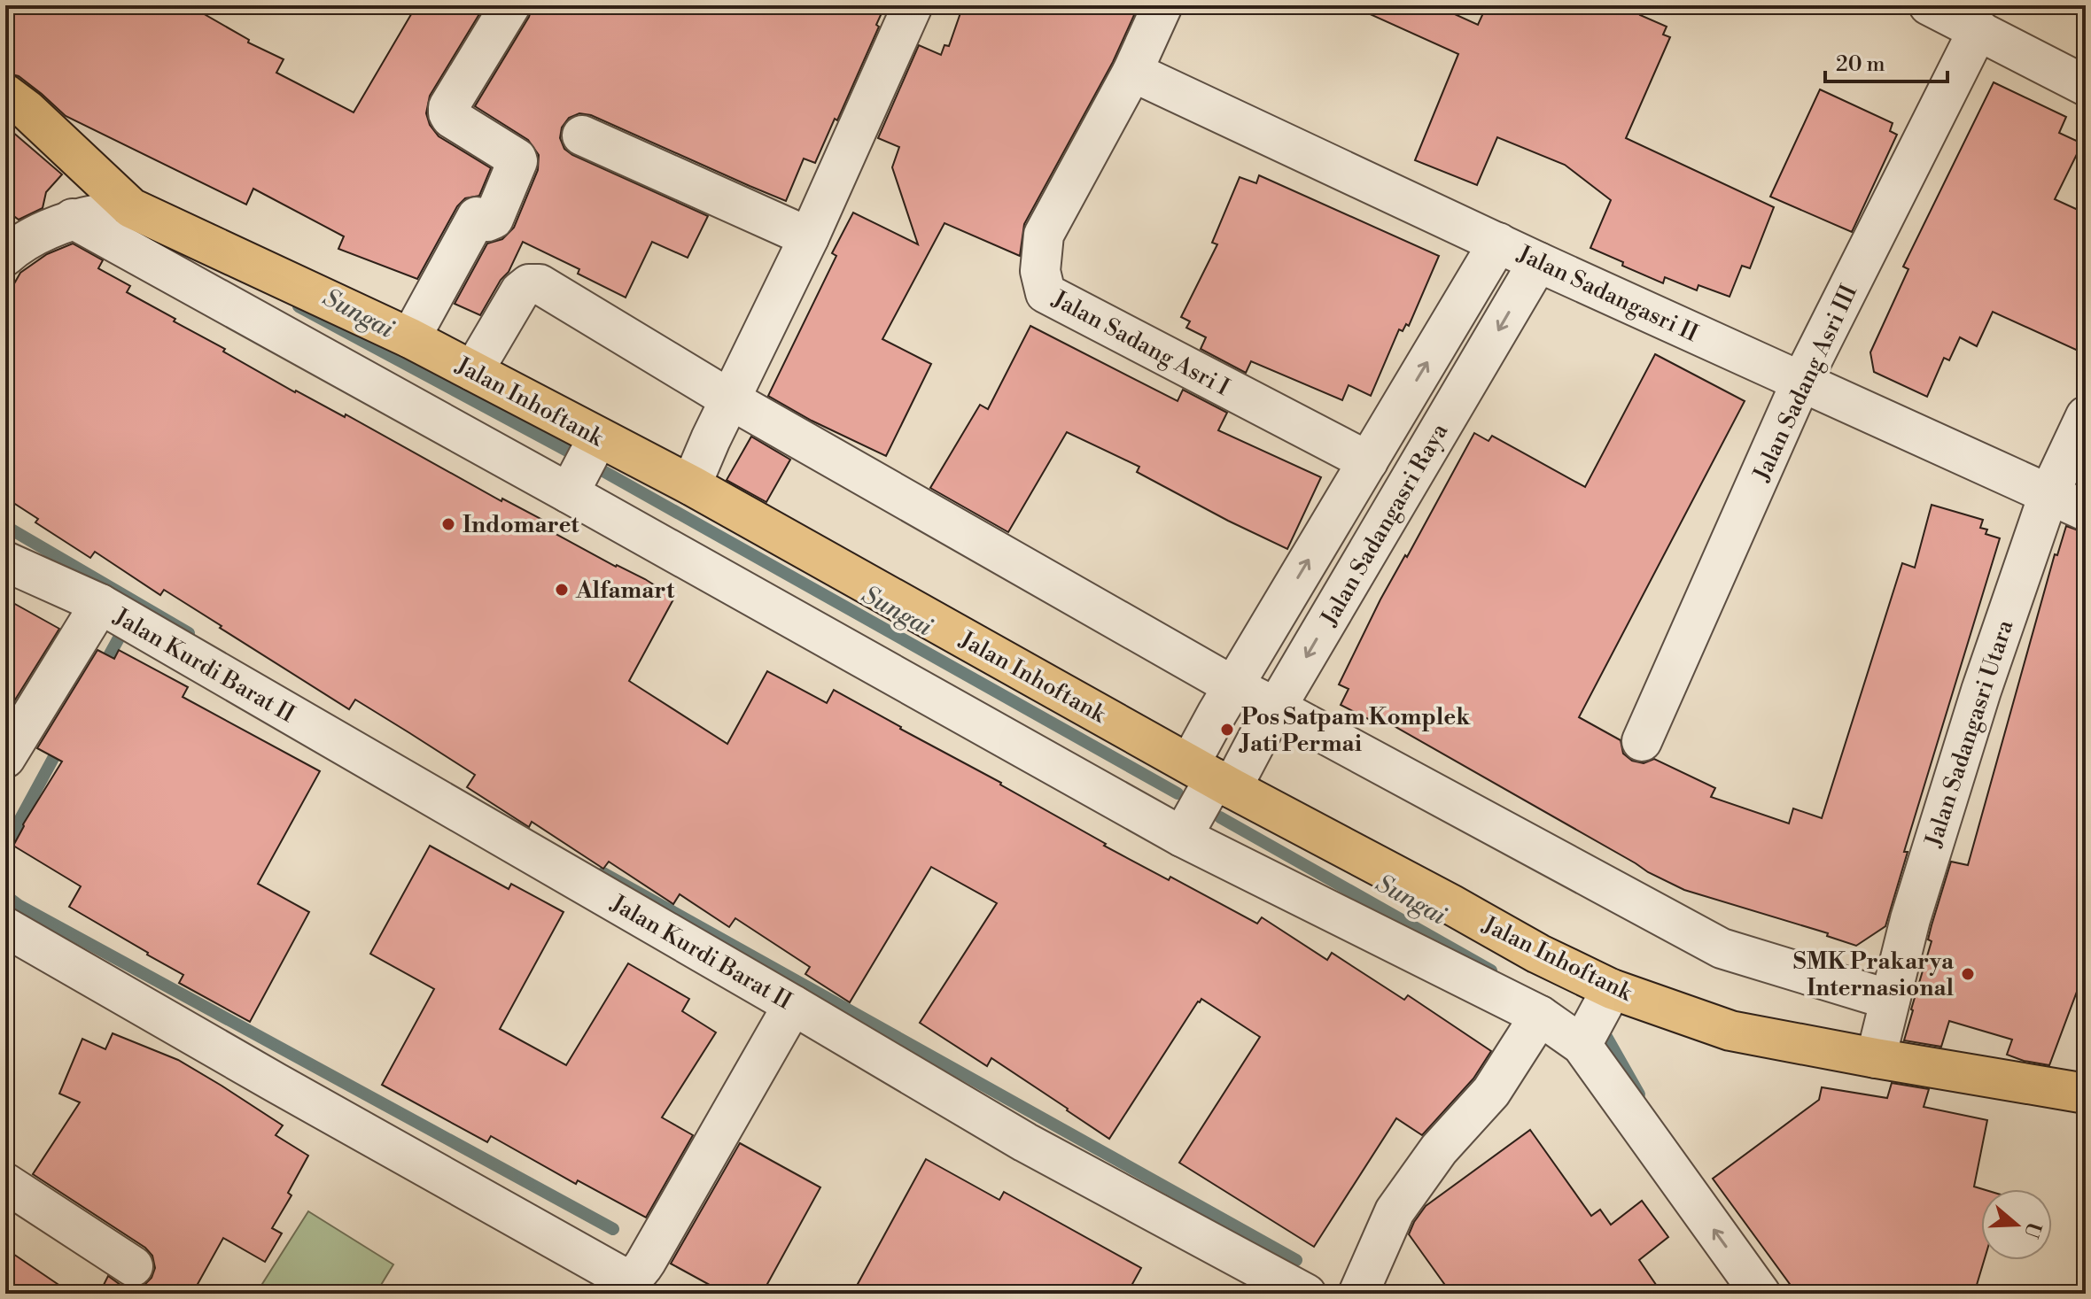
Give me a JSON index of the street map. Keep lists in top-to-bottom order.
{
  "streets": {
    "main road": ["Jalan Inhoftank"],
    "street": [
      "Jalan Sadangasri II",
      "Jalan Sadang Asri I",
      "Jalan Sadang Asri III",
      "Jalan Sadangasri Raya",
      "Jalan Kurdi Barat II",
      "Jalan Sadangasri Utara"
    ]
  },
  "crossings": [
    ["Jalan Sadangasri II", "Jalan Sadang Asri I"],
    ["Jalan Sadangasri II", "Jalan Sadang Asri III"],
    ["Jalan Sadangasri II", "Jalan Sadangasri Raya"],
    ["Jalan Sadangasri II", "Jalan Sadangasri Utara"],
    ["Jalan Sadang Asri I", "Jalan Sadangasri Raya"],
    ["Jalan Inhoftank", "Jalan Sadangasri Raya"],
    ["Jalan Inhoftank", "Jalan Sadangasri Utara"]
  ],
  "water": ["Sungai"],
  "places": [
    "Indomaret",
    "Alfamart",
    "Pos Satpam Komplek Jati Permai",
    "SMK Prakarya Internasional"
  ],
  "scale_bar": "20 m",
  "north": "right"
}
